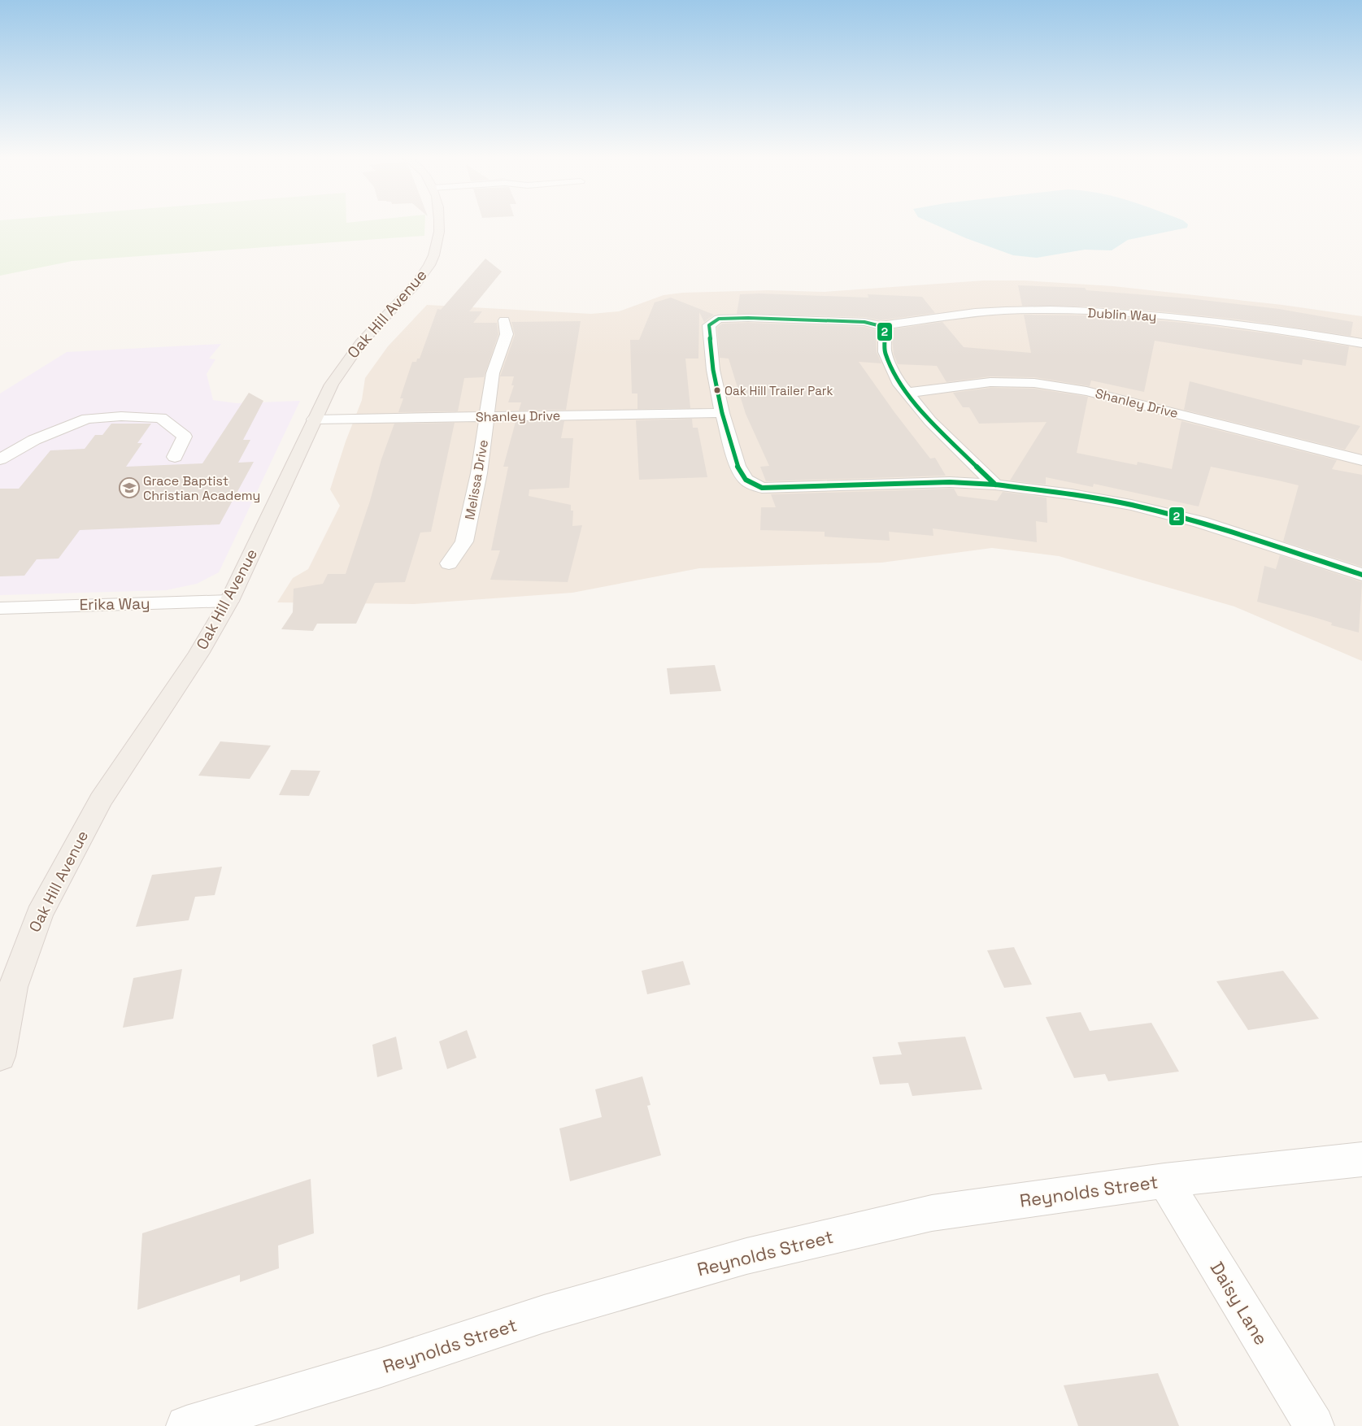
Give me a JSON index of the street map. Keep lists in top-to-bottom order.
{
  "streets": {
    "main road": ["Oak Hill Avenue"],
    "street": [
      "Dublin Way",
      "Shanley Drive",
      "Melissa Drive",
      "Erika Way",
      "Reynolds Street",
      "Daisy Lane"
    ]
  },
  "crossings": [
    ["Oak Hill Avenue", "Shanley Drive"],
    ["Oak Hill Avenue", "Erika Way"],
    ["Dublin Way", "Shanley Drive"],
    ["Shanley Drive", "Melissa Drive"],
    ["Reynolds Street", "Daisy Lane"]
  ],
  "places": {
    "other": ["Oak Hill Trailer Park"],
    "school or university": ["Grace Baptist Christian Academy"]
  },
  "lines": ["transit line 2"]
}
